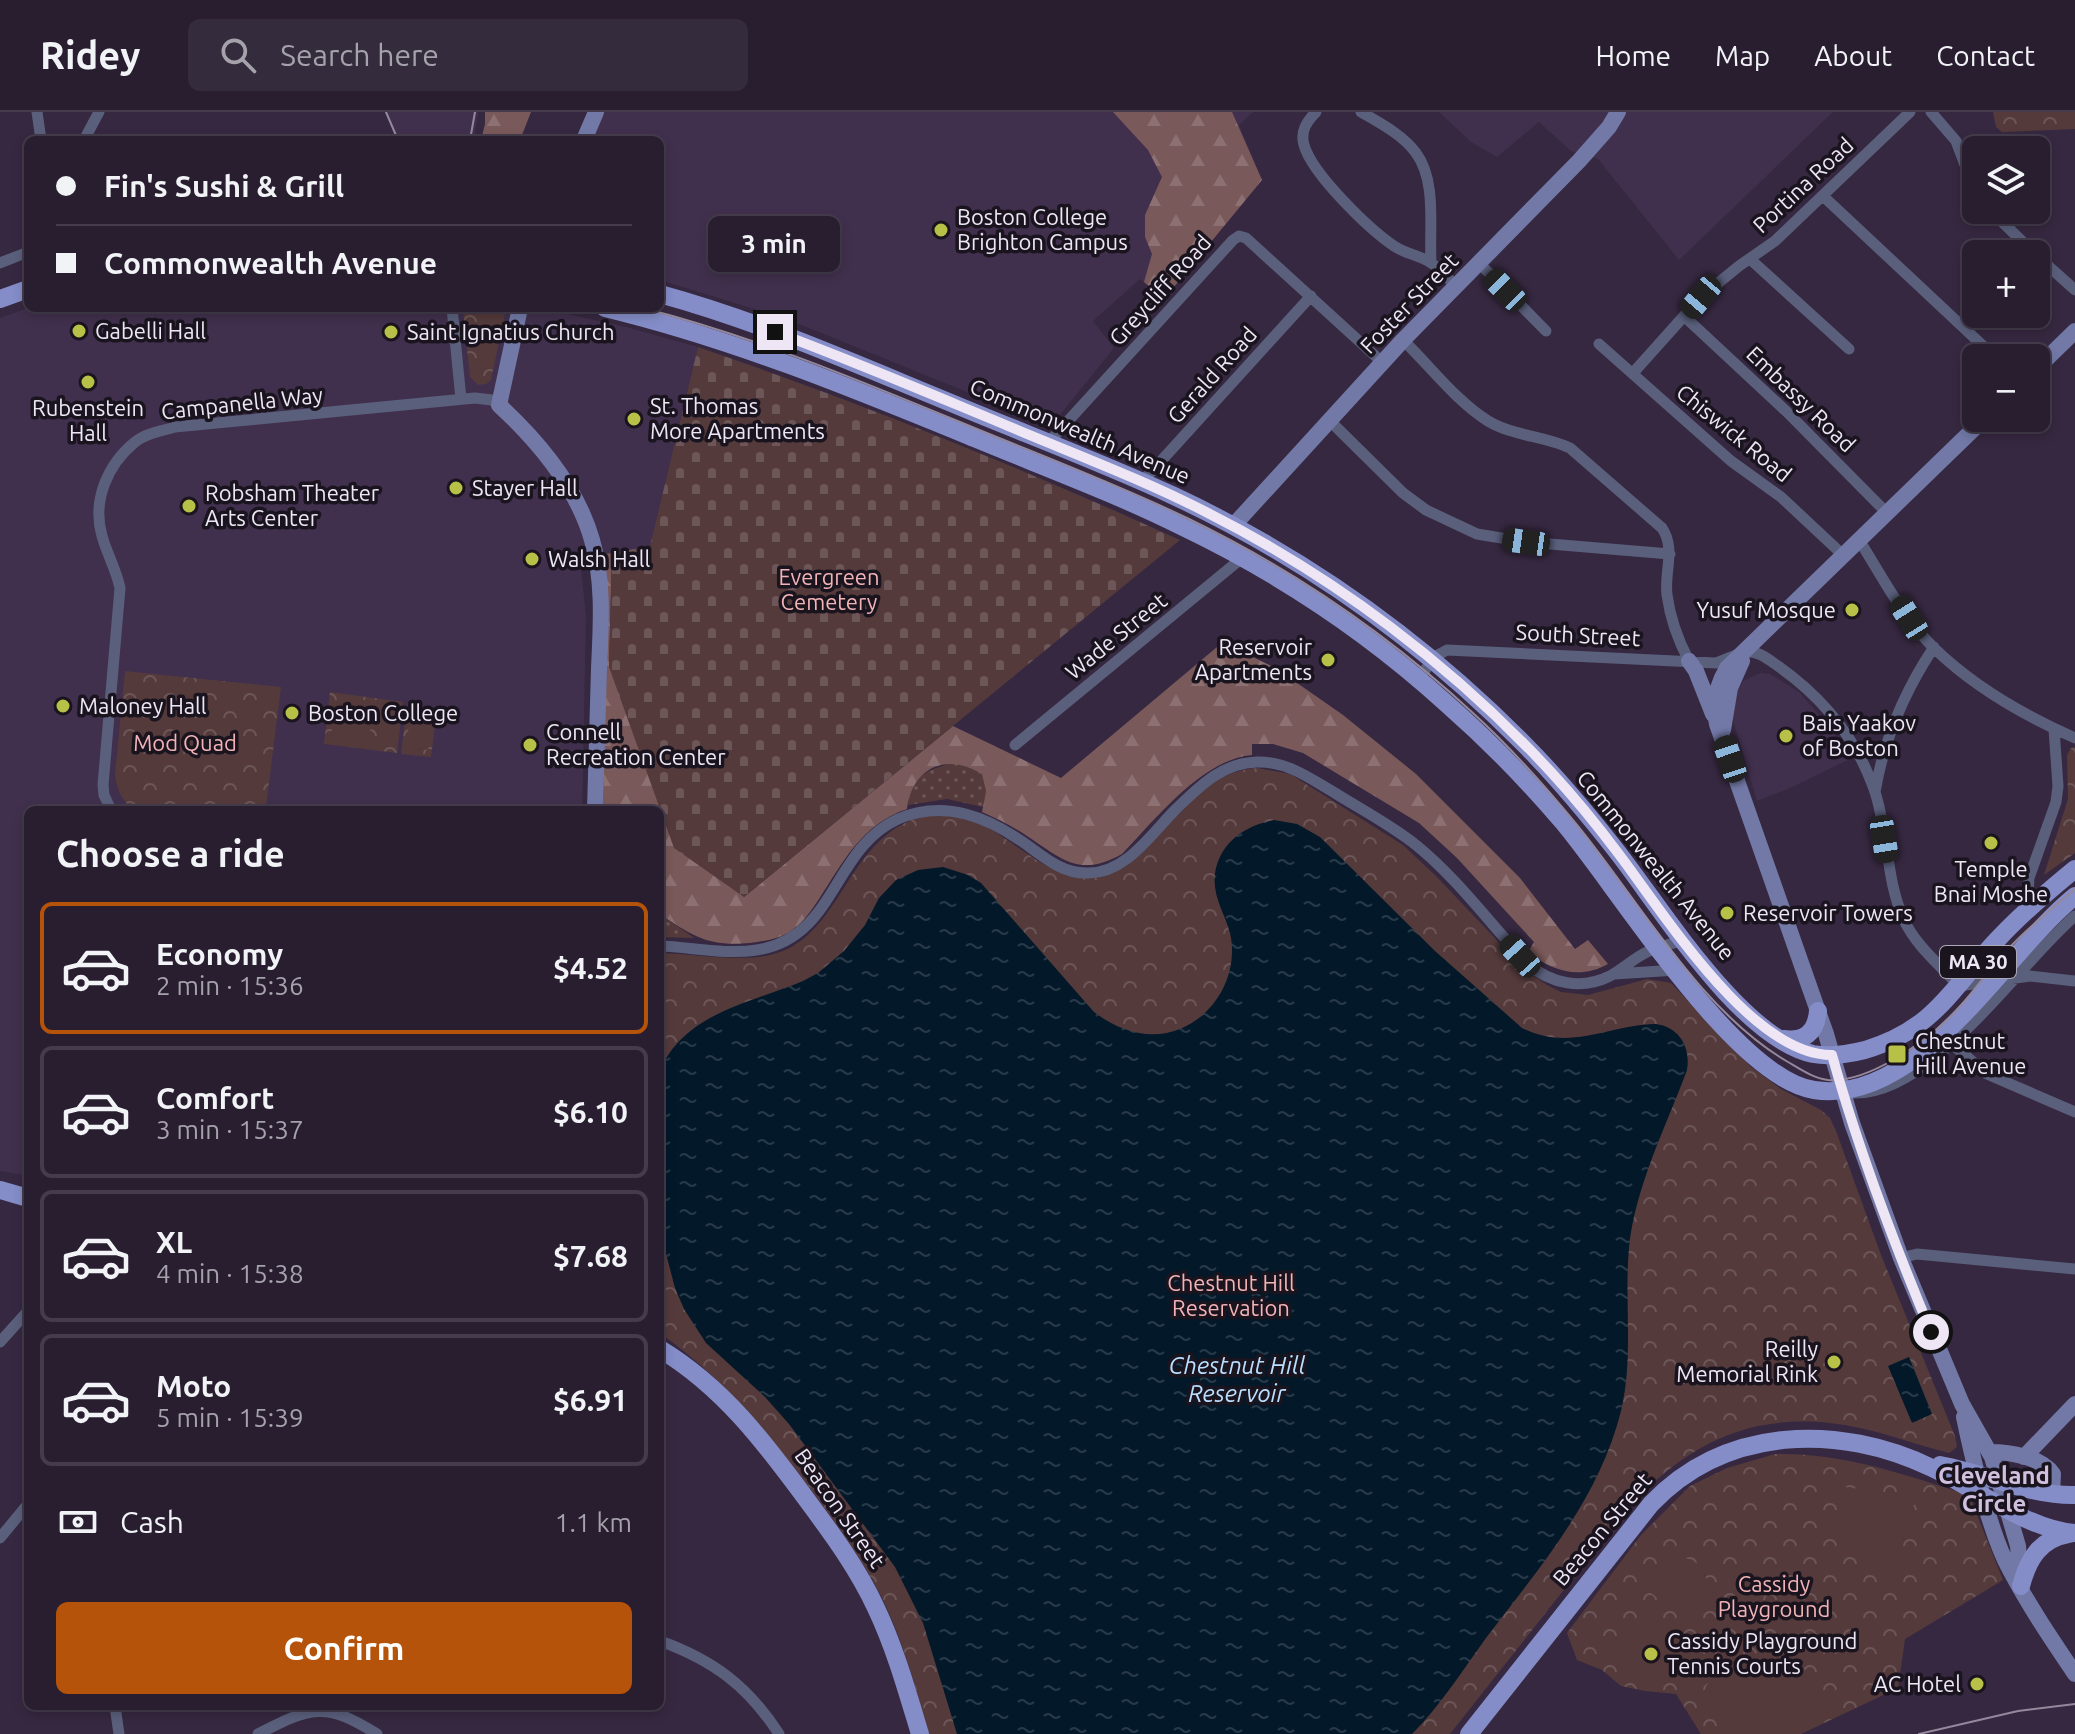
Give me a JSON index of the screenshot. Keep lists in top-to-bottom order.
{
  "streets": {
    "main road": [
      "Foster Street",
      "Commonwealth Avenue",
      "MA 30",
      "Beacon Street"
    ],
    "street": [
      "Portina Road",
      "Greycliff Road",
      "Gerald Road",
      "Embassy Road",
      "Campanella Way",
      "Chiswick Road",
      "South Street",
      "Wade Street"
    ]
  },
  "crossings": [
    ["Portina Road", "Embassy Road"],
    ["Portina Road", "Chiswick Road"],
    ["Greycliff Road", "Foster Street"],
    ["Greycliff Road", "Gerald Road"],
    ["Greycliff Road", "Commonwealth Avenue"],
    ["Foster Street", "Commonwealth Avenue"],
    ["Gerald Road", "Commonwealth Avenue"],
    ["Commonwealth Avenue", "South Street"],
    ["Commonwealth Avenue", "Wade Street"]
  ],
  "districts": ["Cleveland Circle"],
  "water": ["Chestnut Hill Reservoir"],
  "parks": [
    "Evergreen Cemetery",
    "Mod Quad",
    "Chestnut Hill Reservation",
    "Cassidy Playground"
  ],
  "places": {
    "other": [
      "Boston College Brighton Campus",
      "Gabelli Hall",
      "Saint Ignatius Church",
      "Rubenstein Hall",
      "St. Thomas More Apartments",
      "Stayer Hall",
      "Robsham Theater Arts Center",
      "Walsh Hall",
      "Yusuf Mosque",
      "Reservoir Apartments",
      "Maloney Hall",
      "Boston College",
      "Bais Yaakov of Boston",
      "Connell Recreation Center",
      "Temple Bnai Moshe",
      "Reservoir Towers",
      "Reilly Memorial Rink",
      "Cassidy Playground Tennis Courts",
      "AC Hotel"
    ],
    "transit": ["Chestnut Hill Avenue"]
  },
  "page": {
    "header": "Ridey",
    "search": "Search here",
    "nav": [
      "Home",
      "Map",
      "About",
      "Contact"
    ],
    "map_buttons": ["+", "−"],
    "banner": ["Fin's Sushi & Grill", "Commonwealth Avenue"],
    "bubble": "3 min",
    "heading": "Choose a ride",
    "list": [
      {
        "name": "Economy",
        "note": "2 min · 15:36",
        "value": "$4.52"
      },
      {
        "name": "Comfort",
        "note": "3 min · 15:37",
        "value": "$6.10"
      },
      {
        "name": "XL",
        "note": "4 min · 15:38",
        "value": "$7.68"
      },
      {
        "name": "Moto",
        "note": "5 min · 15:39",
        "value": "$6.91"
      }
    ],
    "pay": ["Cash", "1.1 km"],
    "buttons": "Confirm"
  }
}
